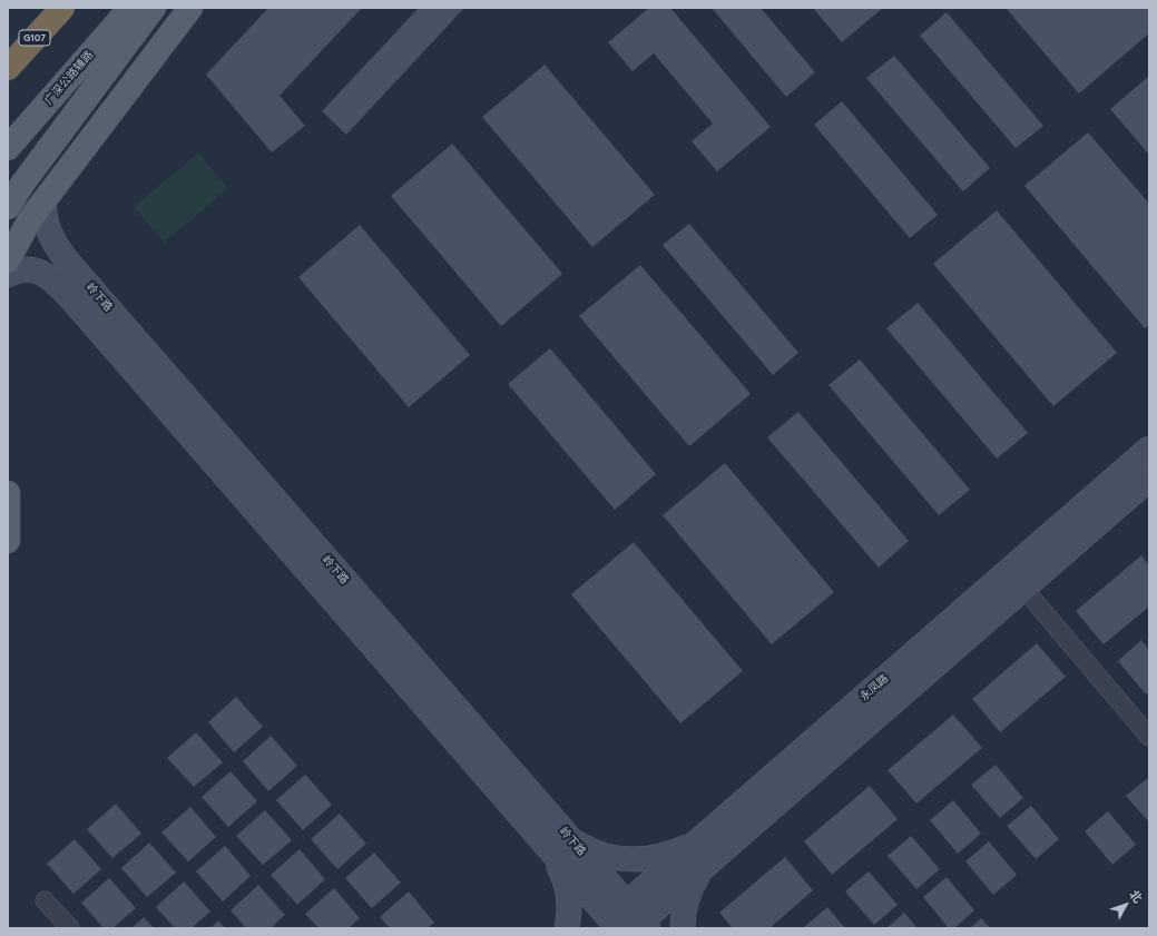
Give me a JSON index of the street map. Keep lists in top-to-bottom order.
{
  "streets": {
    "highway": ["G107"],
    "main road": ["广深公路辅路"],
    "street": ["岭下路", "永凤路"]
  },
  "crossings": [
    ["岭下路", "永凤路"]
  ],
  "north": "top right"
}
